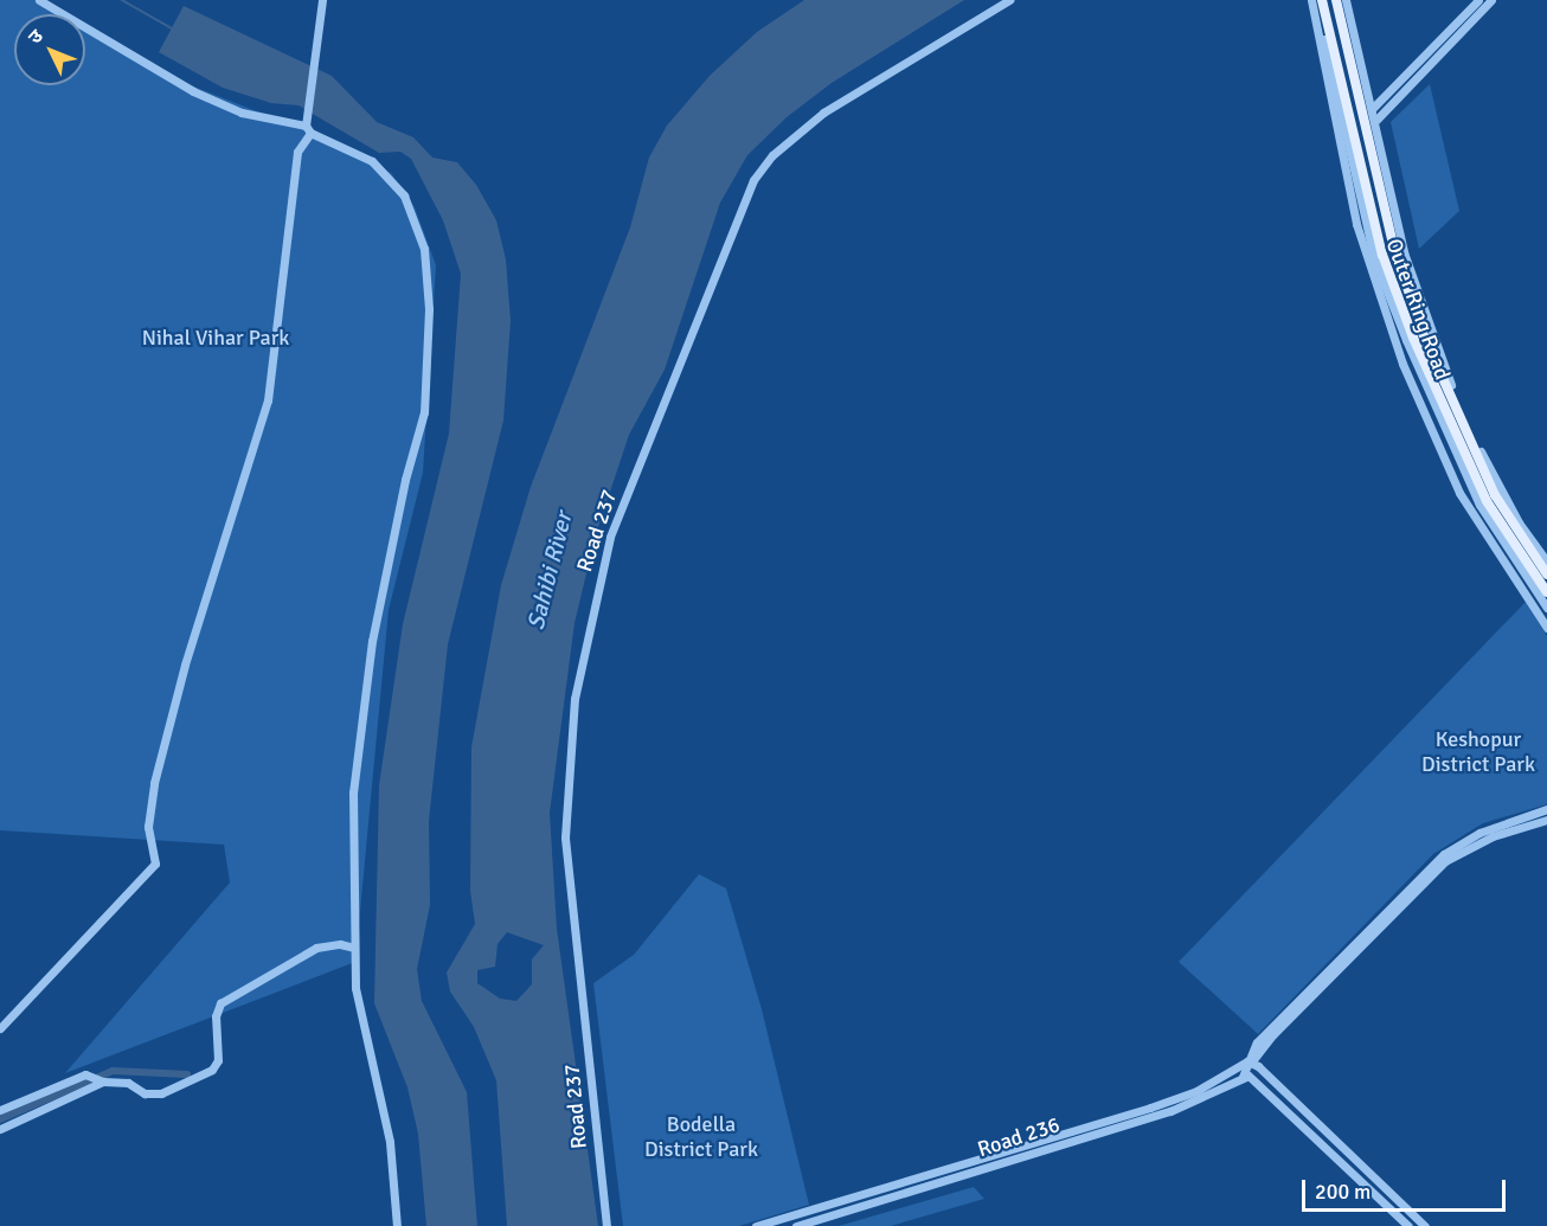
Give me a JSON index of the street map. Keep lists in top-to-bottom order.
{
  "streets": {
    "main road": ["Outer Ring Road"],
    "street": ["Road 237", "Road 236"]
  },
  "water": ["Sahibi River"],
  "parks": ["Nihal Vihar Park", "Keshopur District Park", "Bodella District Park"],
  "scale_bar": "200 m",
  "north": "top left"
}
